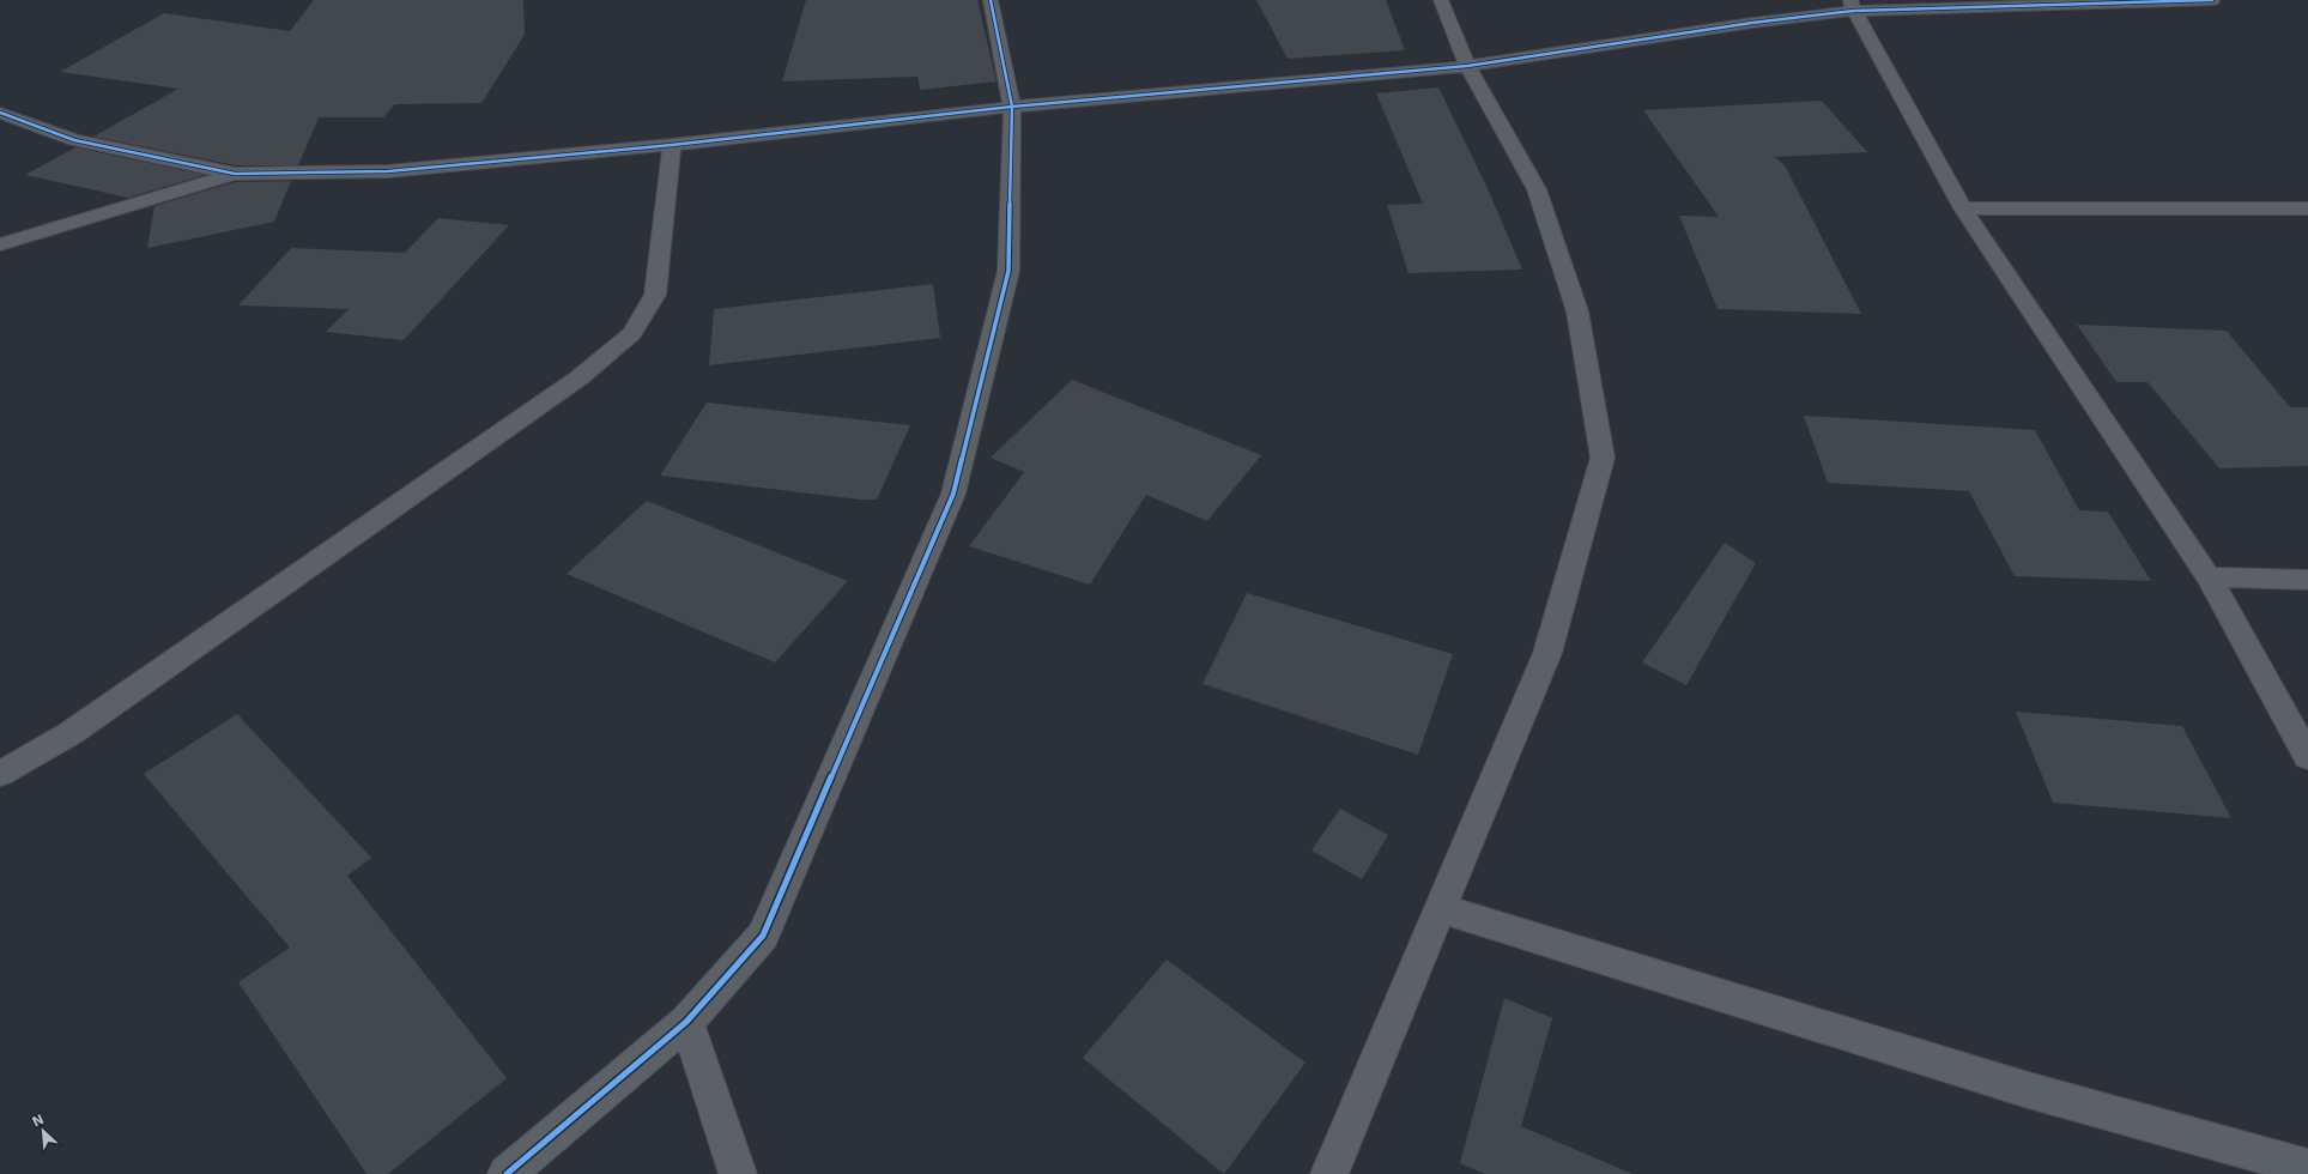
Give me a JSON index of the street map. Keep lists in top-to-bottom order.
{
  "north": "top left"
}
